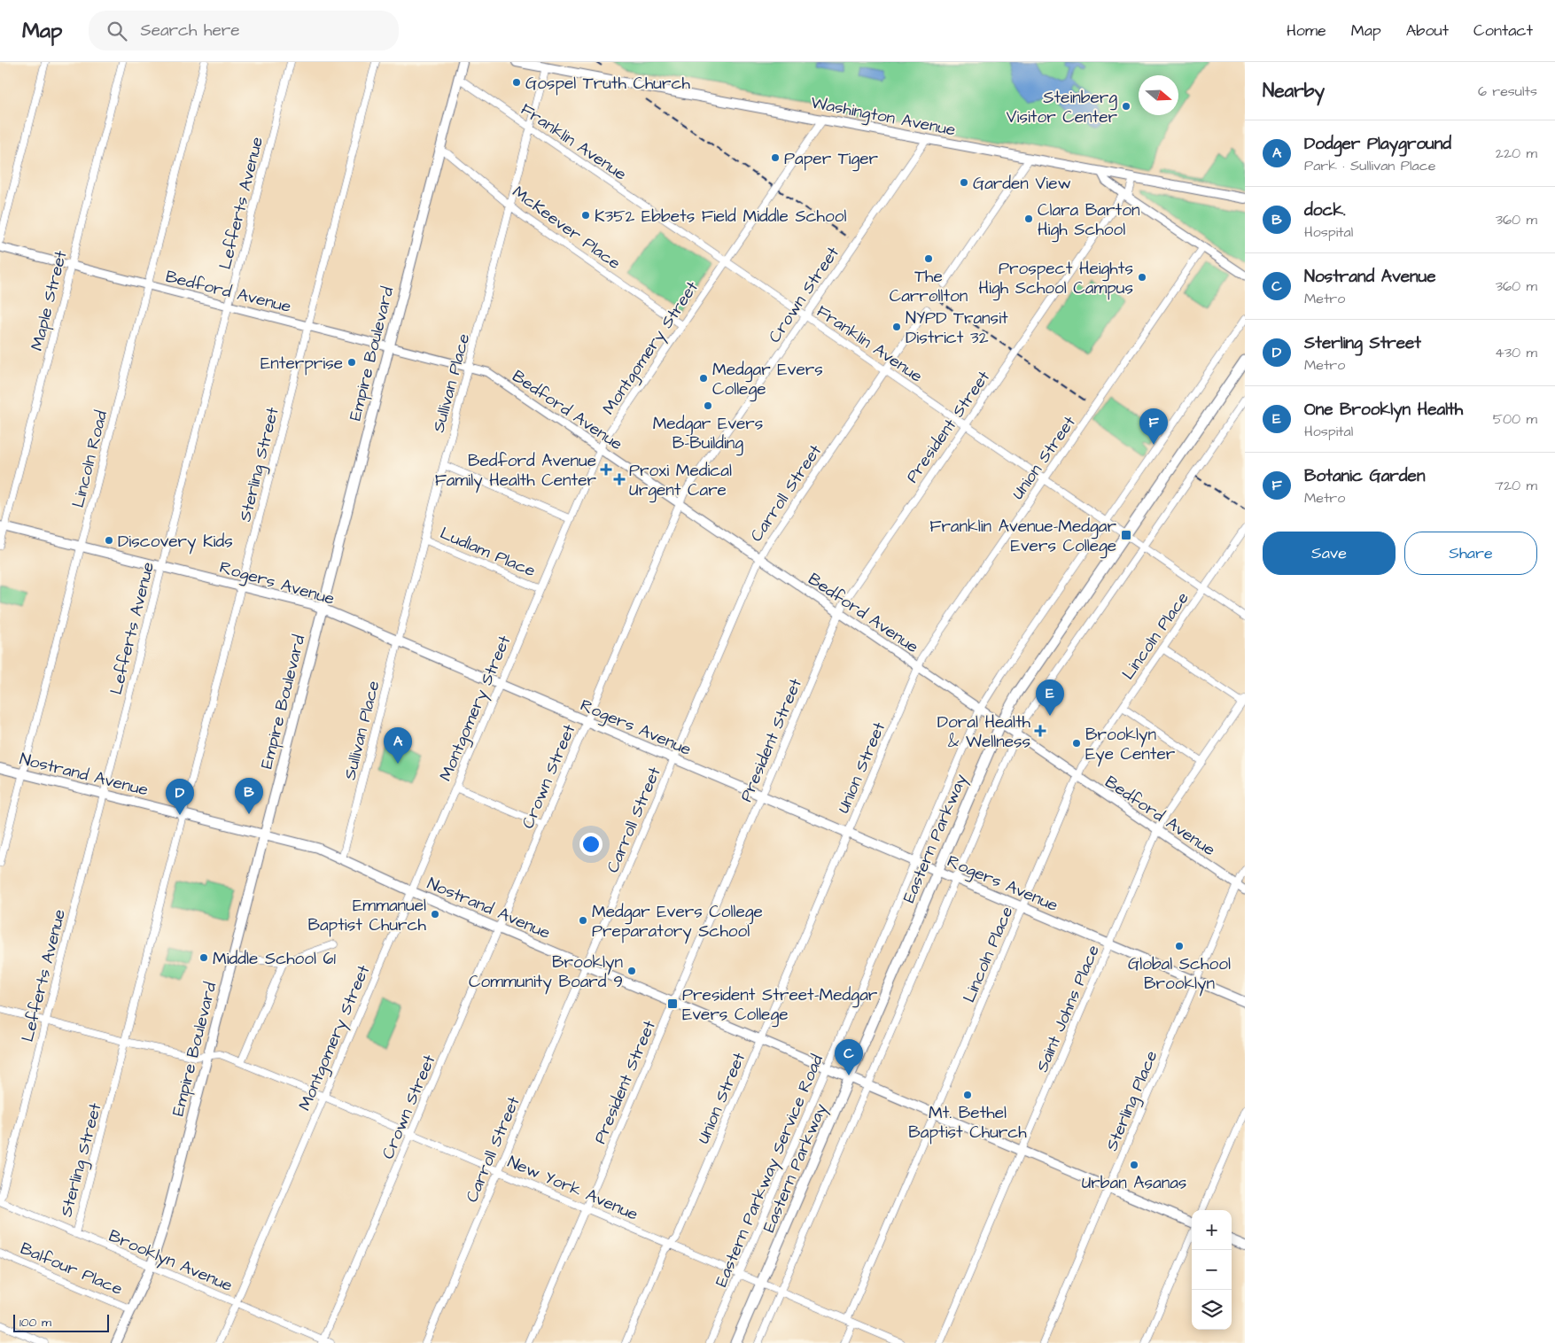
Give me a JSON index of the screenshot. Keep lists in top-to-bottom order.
{
  "streets": {
    "main road": [
      "Washington Avenue",
      "Empire Boulevard",
      "Rogers Avenue",
      "Nostrand Avenue",
      "Eastern Parkway"
    ],
    "street": [
      "Franklin Avenue",
      "Lefferts Avenue",
      "McKeever Place",
      "Bedford Avenue",
      "Crown Street",
      "Maple Street",
      "Montgomery Street",
      "Sullivan Place",
      "President Street",
      "Union Street",
      "Lincoln Road",
      "Sterling Street",
      "Carroll Street",
      "Ludlam Place",
      "Lincoln Place",
      "Saint Johns Place",
      "Sterling Place",
      "Eastern Parkway Service Road",
      "New York Avenue",
      "Brooklyn Avenue",
      "Balfour Place"
    ]
  },
  "crossings": [
    ["Washington Avenue", "Crown Street"],
    ["Washington Avenue", "Montgomery Street"],
    ["Washington Avenue", "Sullivan Place"],
    ["Washington Avenue", "President Street"],
    ["Franklin Avenue", "Crown Street"],
    ["Franklin Avenue", "Montgomery Street"],
    ["Franklin Avenue", "Empire Boulevard"],
    ["Franklin Avenue", "Sullivan Place"],
    ["Franklin Avenue", "President Street"],
    ["Franklin Avenue", "Union Street"],
    ["Franklin Avenue", "Carroll Street"],
    ["Franklin Avenue", "Lincoln Place"],
    ["Franklin Avenue", "Eastern Parkway"],
    ["Franklin Avenue", "Eastern Parkway Service Road"],
    ["Lefferts Avenue", "Bedford Avenue"],
    ["Lefferts Avenue", "Rogers Avenue"],
    ["Lefferts Avenue", "Nostrand Avenue"],
    ["Lefferts Avenue", "New York Avenue"],
    ["Lefferts Avenue", "Brooklyn Avenue"],
    ["McKeever Place", "Montgomery Street"],
    ["McKeever Place", "Empire Boulevard"],
    ["McKeever Place", "Sullivan Place"],
    ["Bedford Avenue", "Crown Street"],
    ["Bedford Avenue", "Maple Street"],
    ["Bedford Avenue", "Montgomery Street"],
    ["Bedford Avenue", "Empire Boulevard"],
    ["Bedford Avenue", "Sullivan Place"],
    ["Bedford Avenue", "President Street"],
    ["Bedford Avenue", "Union Street"],
    ["Bedford Avenue", "Lincoln Road"],
    ["Bedford Avenue", "Sterling Street"],
    ["Bedford Avenue", "Carroll Street"],
    ["Bedford Avenue", "Lincoln Place"],
    ["Bedford Avenue", "Eastern Parkway"],
    ["Bedford Avenue", "Saint Johns Place"],
    ["Bedford Avenue", "Sterling Place"],
    ["Bedford Avenue", "Eastern Parkway Service Road"],
    ["Crown Street", "Rogers Avenue"],
    ["Crown Street", "Nostrand Avenue"],
    ["Crown Street", "New York Avenue"],
    ["Crown Street", "Brooklyn Avenue"],
    ["Maple Street", "Rogers Avenue"],
    ["Montgomery Street", "Ludlam Place"],
    ["Montgomery Street", "Rogers Avenue"],
    ["Montgomery Street", "Nostrand Avenue"],
    ["Montgomery Street", "New York Avenue"],
    ["Montgomery Street", "Brooklyn Avenue"],
    ["Empire Boulevard", "Rogers Avenue"],
    ["Empire Boulevard", "Nostrand Avenue"],
    ["Empire Boulevard", "New York Avenue"],
    ["Empire Boulevard", "Brooklyn Avenue"],
    ["Empire Boulevard", "Balfour Place"],
    ["Sullivan Place", "Ludlam Place"],
    ["Sullivan Place", "Rogers Avenue"],
    ["Sullivan Place", "Nostrand Avenue"],
    ["President Street", "Rogers Avenue"],
    ["President Street", "Nostrand Avenue"],
    ["President Street", "New York Avenue"],
    ["Union Street", "Rogers Avenue"],
    ["Union Street", "Nostrand Avenue"],
    ["Union Street", "New York Avenue"],
    ["Lincoln Road", "Rogers Avenue"],
    ["Lincoln Road", "Nostrand Avenue"],
    ["Sterling Street", "Rogers Avenue"],
    ["Sterling Street", "Nostrand Avenue"],
    ["Sterling Street", "New York Avenue"],
    ["Sterling Street", "Brooklyn Avenue"],
    ["Carroll Street", "Rogers Avenue"],
    ["Carroll Street", "Nostrand Avenue"],
    ["Carroll Street", "New York Avenue"],
    ["Rogers Avenue", "Lincoln Place"],
    ["Rogers Avenue", "Eastern Parkway"],
    ["Rogers Avenue", "Saint Johns Place"],
    ["Rogers Avenue", "Sterling Place"],
    ["Rogers Avenue", "Eastern Parkway Service Road"],
    ["Lincoln Place", "Nostrand Avenue"],
    ["Lincoln Place", "New York Avenue"],
    ["Nostrand Avenue", "Eastern Parkway"],
    ["Nostrand Avenue", "Saint Johns Place"],
    ["Nostrand Avenue", "Sterling Place"],
    ["Nostrand Avenue", "Eastern Parkway Service Road"],
    ["Eastern Parkway", "New York Avenue"],
    ["Eastern Parkway Service Road", "New York Avenue"]
  ],
  "places": {
    "other": [
      "Gospel Truth Church",
      "Steinberg Visitor Center",
      "Paper Tiger",
      "Garden View",
      "K352 Ebbets Field Middle School",
      "Clara Barton High School",
      "The Carrollton",
      "Prospect Heights High School Campus",
      "NYPD Transit District 32",
      "Enterprise",
      "Medgar Evers College",
      "Medgar Evers B-Building",
      "Discovery Kids",
      "Brooklyn Eye Center",
      "Emmanuel Baptist Church",
      "Medgar Evers College Preparatory School",
      "Global School Brooklyn",
      "Middle School 61",
      "Brooklyn Community Board 9",
      "Mt. Bethel Baptist Church",
      "Urban Asanas"
    ],
    "health": ["Bedford Avenue Family Health Center", "Proxi Medical Urgent Care", "Doral Health & Wellness"],
    "transit": ["Franklin Avenue-Medgar Evers College", "President Street–Medgar Evers College"]
  },
  "scale_bar": "100 m",
  "north": "right",
  "page": {
    "header": "Map",
    "search": "Search here",
    "nav": [
      "Home",
      "Map",
      "About",
      "Contact"
    ],
    "heading": ["Nearby", "6 results"],
    "list": [
      {
        "mark": "A",
        "name": "Dodger Playground",
        "note": "Park · Sullivan Place",
        "value": "220 m"
      },
      {
        "mark": "B",
        "name": "dock.",
        "note": "Hospital",
        "value": "360 m"
      },
      {
        "mark": "C",
        "name": "Nostrand Avenue",
        "note": "Metro",
        "value": "360 m"
      },
      {
        "mark": "D",
        "name": "Sterling Street",
        "note": "Metro",
        "value": "430 m"
      },
      {
        "mark": "E",
        "name": "One Brooklyn Health",
        "note": "Hospital",
        "value": "500 m"
      },
      {
        "mark": "F",
        "name": "Botanic Garden",
        "note": "Metro",
        "value": "720 m"
      }
    ],
    "pins": [
      "F",
      "E",
      "A",
      "B",
      "D",
      "C"
    ],
    "buttons": ["Save", "Share"],
    "map_buttons": ["+", "−"],
    "scale": "100 m"
  }
}
